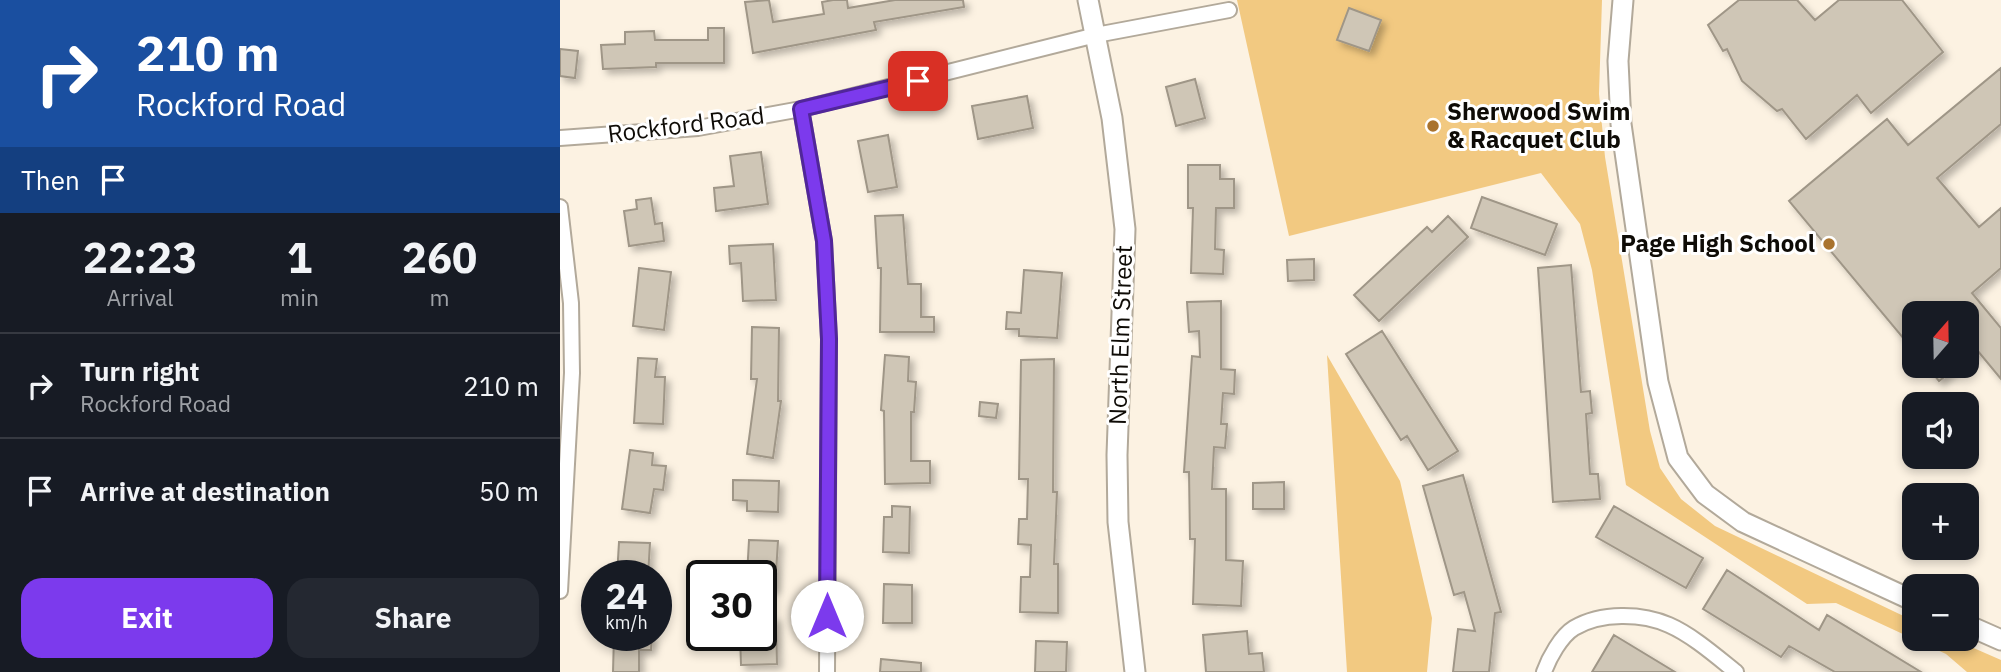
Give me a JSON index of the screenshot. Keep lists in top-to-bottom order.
{
  "streets": {
    "street": ["Rockford Road", "North Elm Street"]
  },
  "crossings": [
    ["Rockford Road", "North Elm Street"]
  ],
  "places": ["Sherwood Swim & Racquet Club", "Page High School"],
  "north": "top",
  "page": {
    "turn": ["210 m", "Rockford Road"],
    "then": "Then",
    "eta": [
      "22:23",
      "Arrival",
      "1",
      "min",
      "260",
      "m"
    ],
    "map_buttons": ["+", "−"],
    "list": [
      {
        "name": "Turn right",
        "note": "Rockford Road",
        "value": "210 m"
      },
      {
        "name": "Arrive at destination",
        "value": "50 m"
      }
    ],
    "speed": "24 km/h",
    "limit": "30",
    "buttons": ["Exit", "Share"]
  }
}
